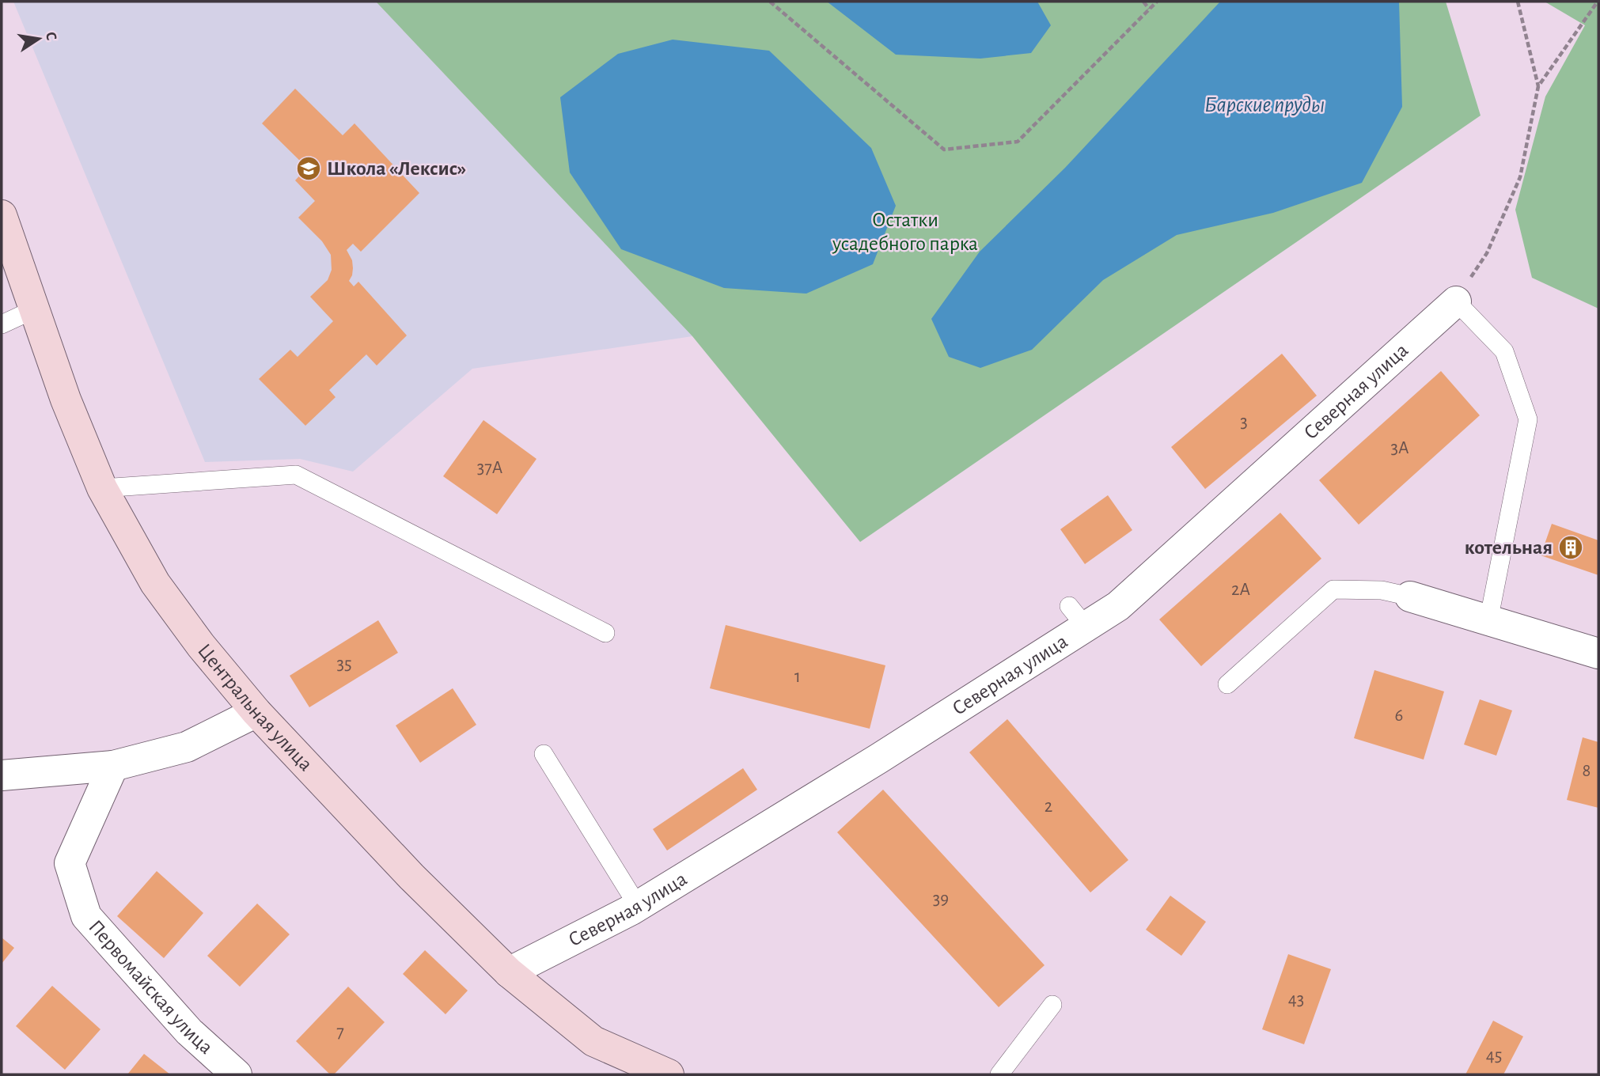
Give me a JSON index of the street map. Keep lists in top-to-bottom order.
{
  "streets": {
    "street": ["Северная улица", "Центральная улица", "Первомайская улица"]
  },
  "crossings": [
    ["Северная улица", "Центральная улица"]
  ],
  "water": ["Барские пруды"],
  "parks": ["Остатки усадебного парка"],
  "places": {
    "school or university": ["Школа «Лексис»"],
    "building": ["котельная"]
  },
  "house_numbers": [
    "3",
    "3А",
    "37А",
    "2А",
    "35",
    "1",
    "6",
    "8",
    "2",
    "39",
    "43",
    "7",
    "45"
  ],
  "north": "right"
}
